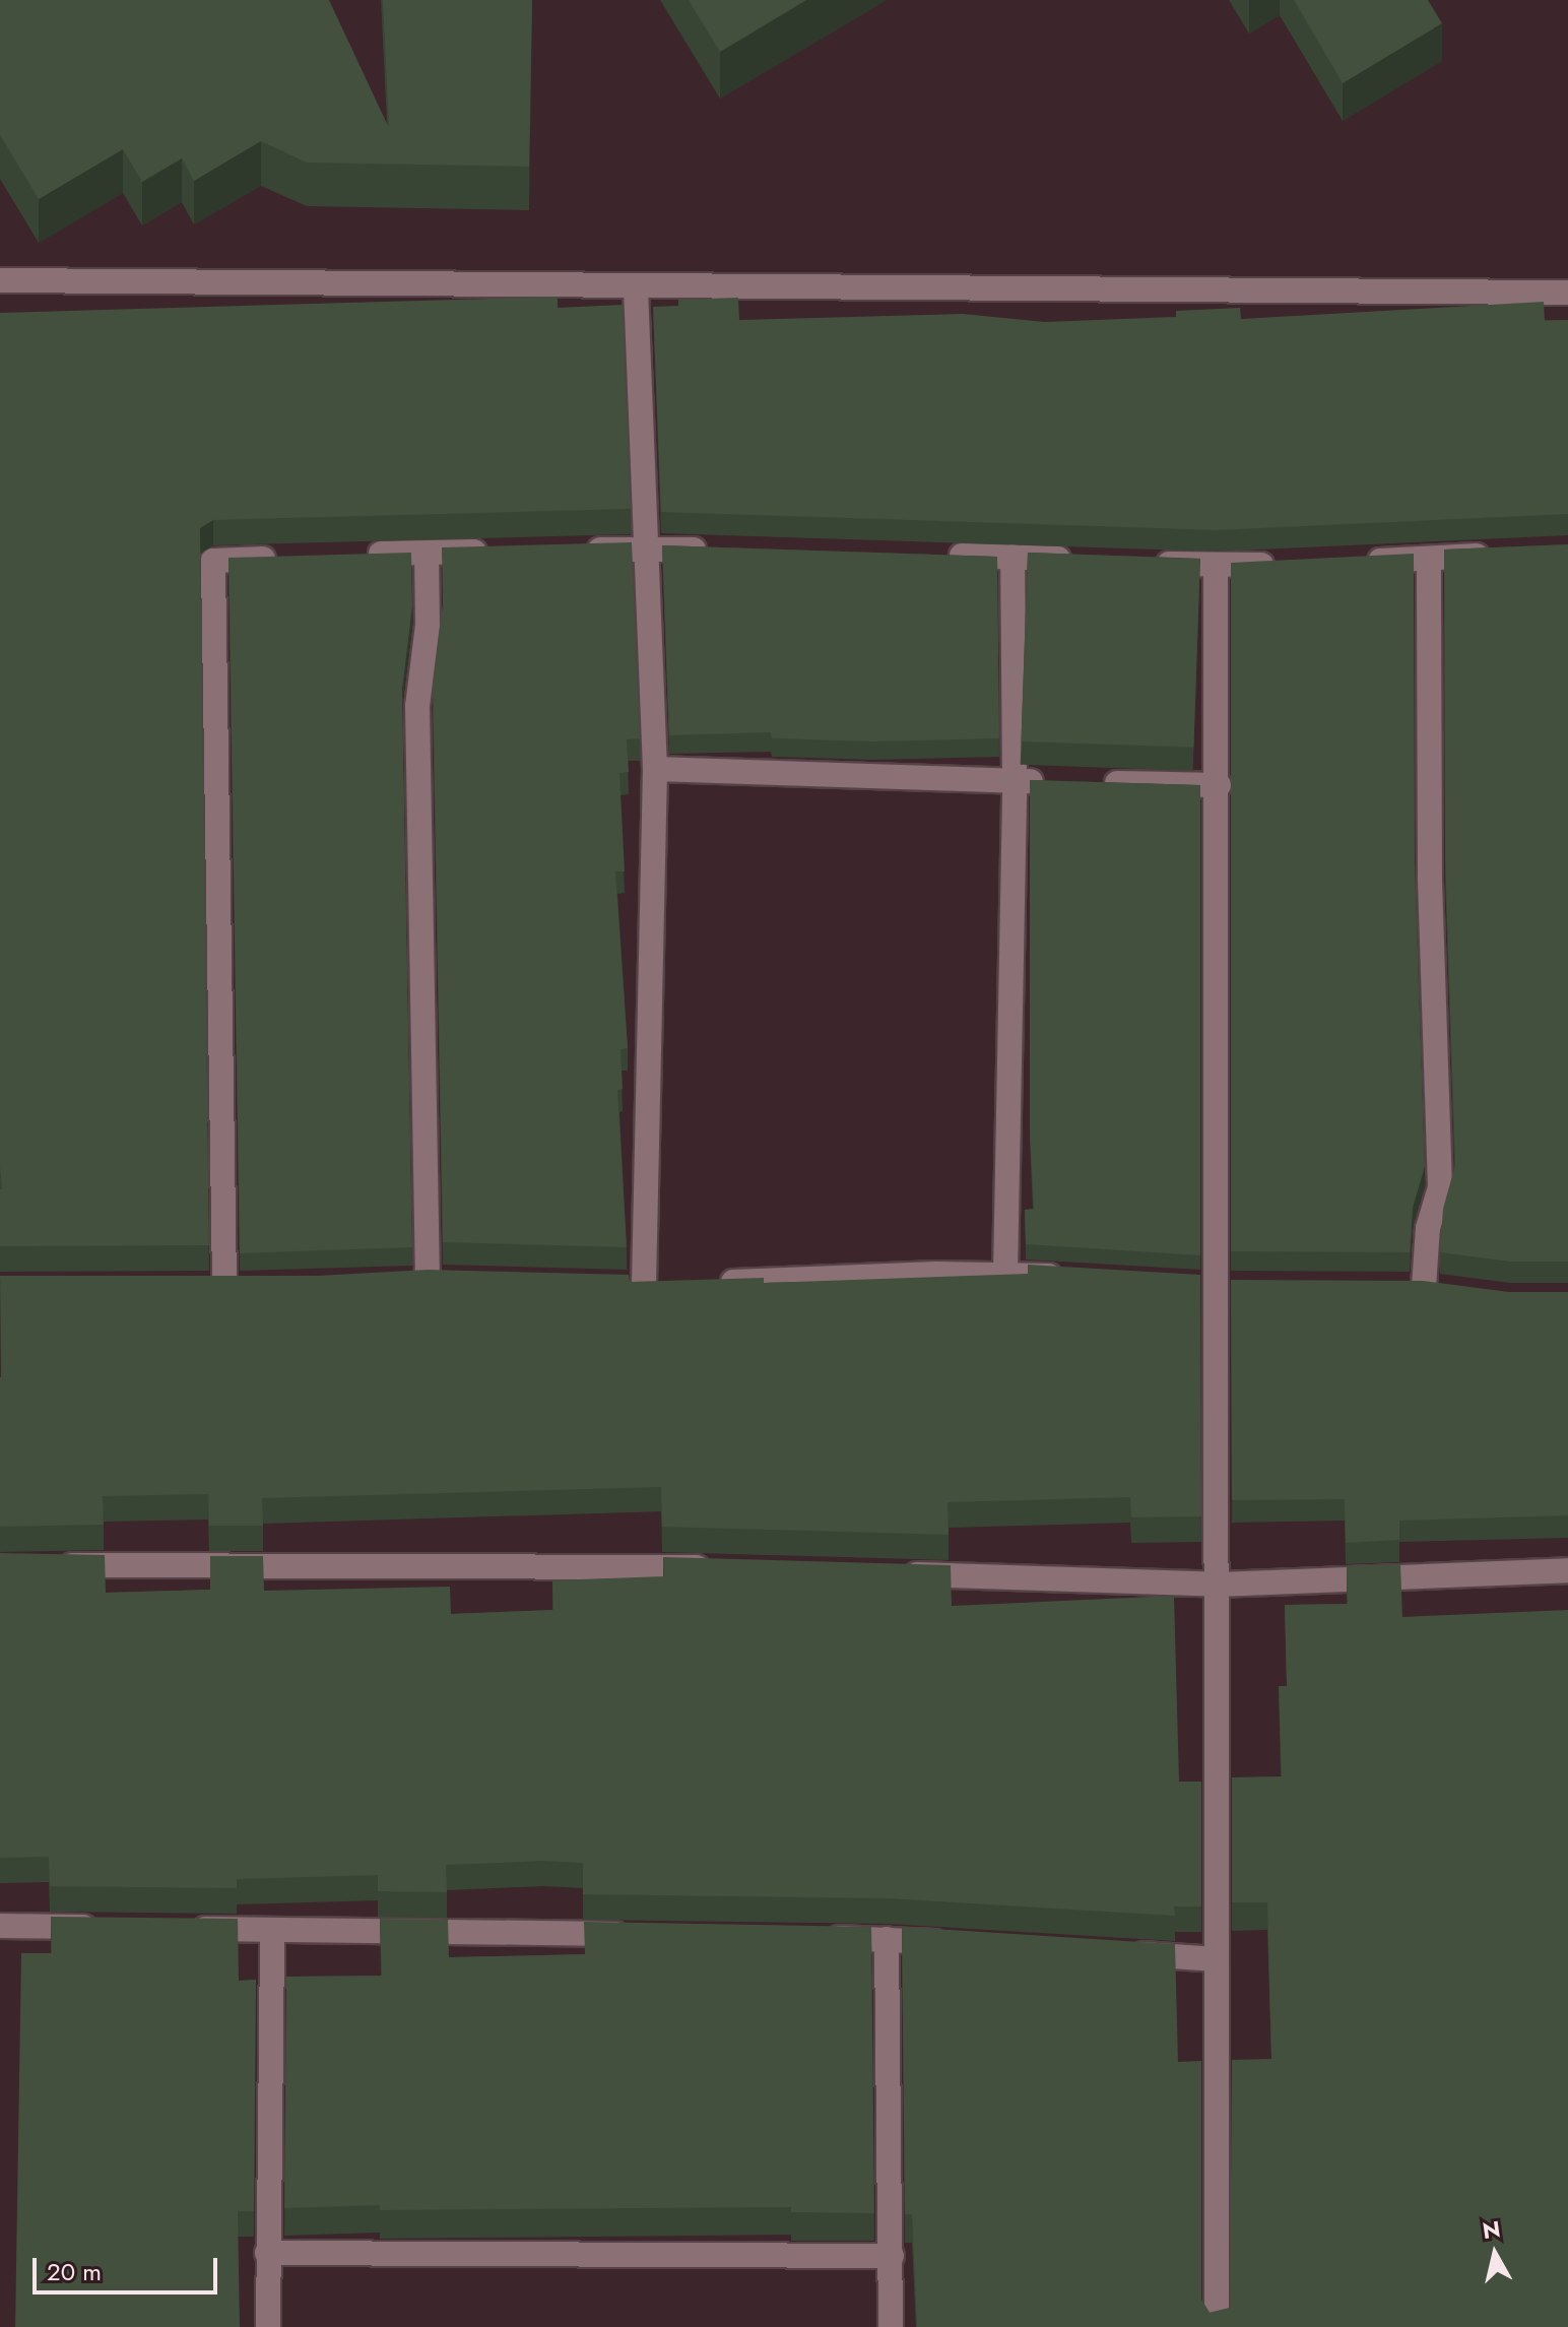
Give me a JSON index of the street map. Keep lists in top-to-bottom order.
{
  "scale_bar": "20 m",
  "north": "top"
}
